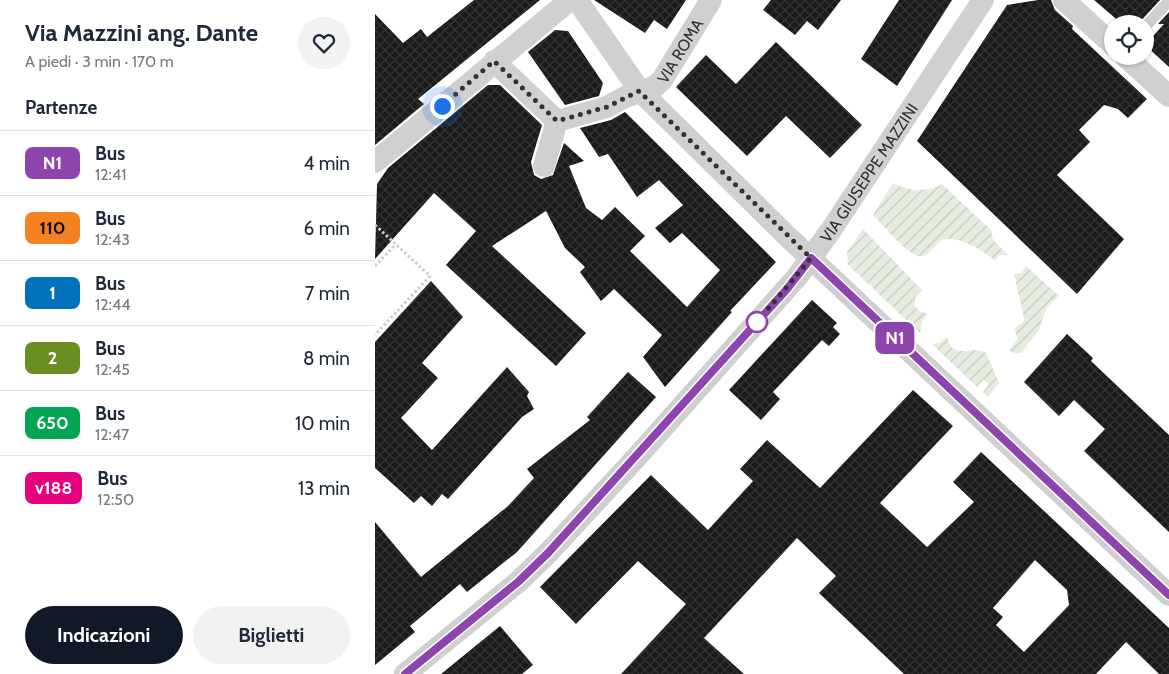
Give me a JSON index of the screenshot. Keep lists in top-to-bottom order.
{
  "streets": {
    "street": ["VIA ROMA", "VIA GIUSEPPE MAZZINI"]
  },
  "lines": ["bus line N1"],
  "page": {
    "heading": [
      ["Via Mazzini ang. Dante", "A piedi · 3 min · 170 m"],
      "Partenze"
    ],
    "on_map": "N1",
    "list": [
      {
        "mark": "N1",
        "name": "Bus",
        "note": "12:41",
        "value": "4 min"
      },
      {
        "mark": "110",
        "name": "Bus",
        "note": "12:43",
        "value": "6 min"
      },
      {
        "mark": "1",
        "name": "Bus",
        "note": "12:44",
        "value": "7 min"
      },
      {
        "mark": "2",
        "name": "Bus",
        "note": "12:45",
        "value": "8 min"
      },
      {
        "mark": "650",
        "name": "Bus",
        "note": "12:47",
        "value": "10 min"
      },
      {
        "mark": "v188",
        "name": "Bus",
        "note": "12:50",
        "value": "13 min"
      }
    ],
    "buttons": ["Indicazioni", "Biglietti"]
  }
}
